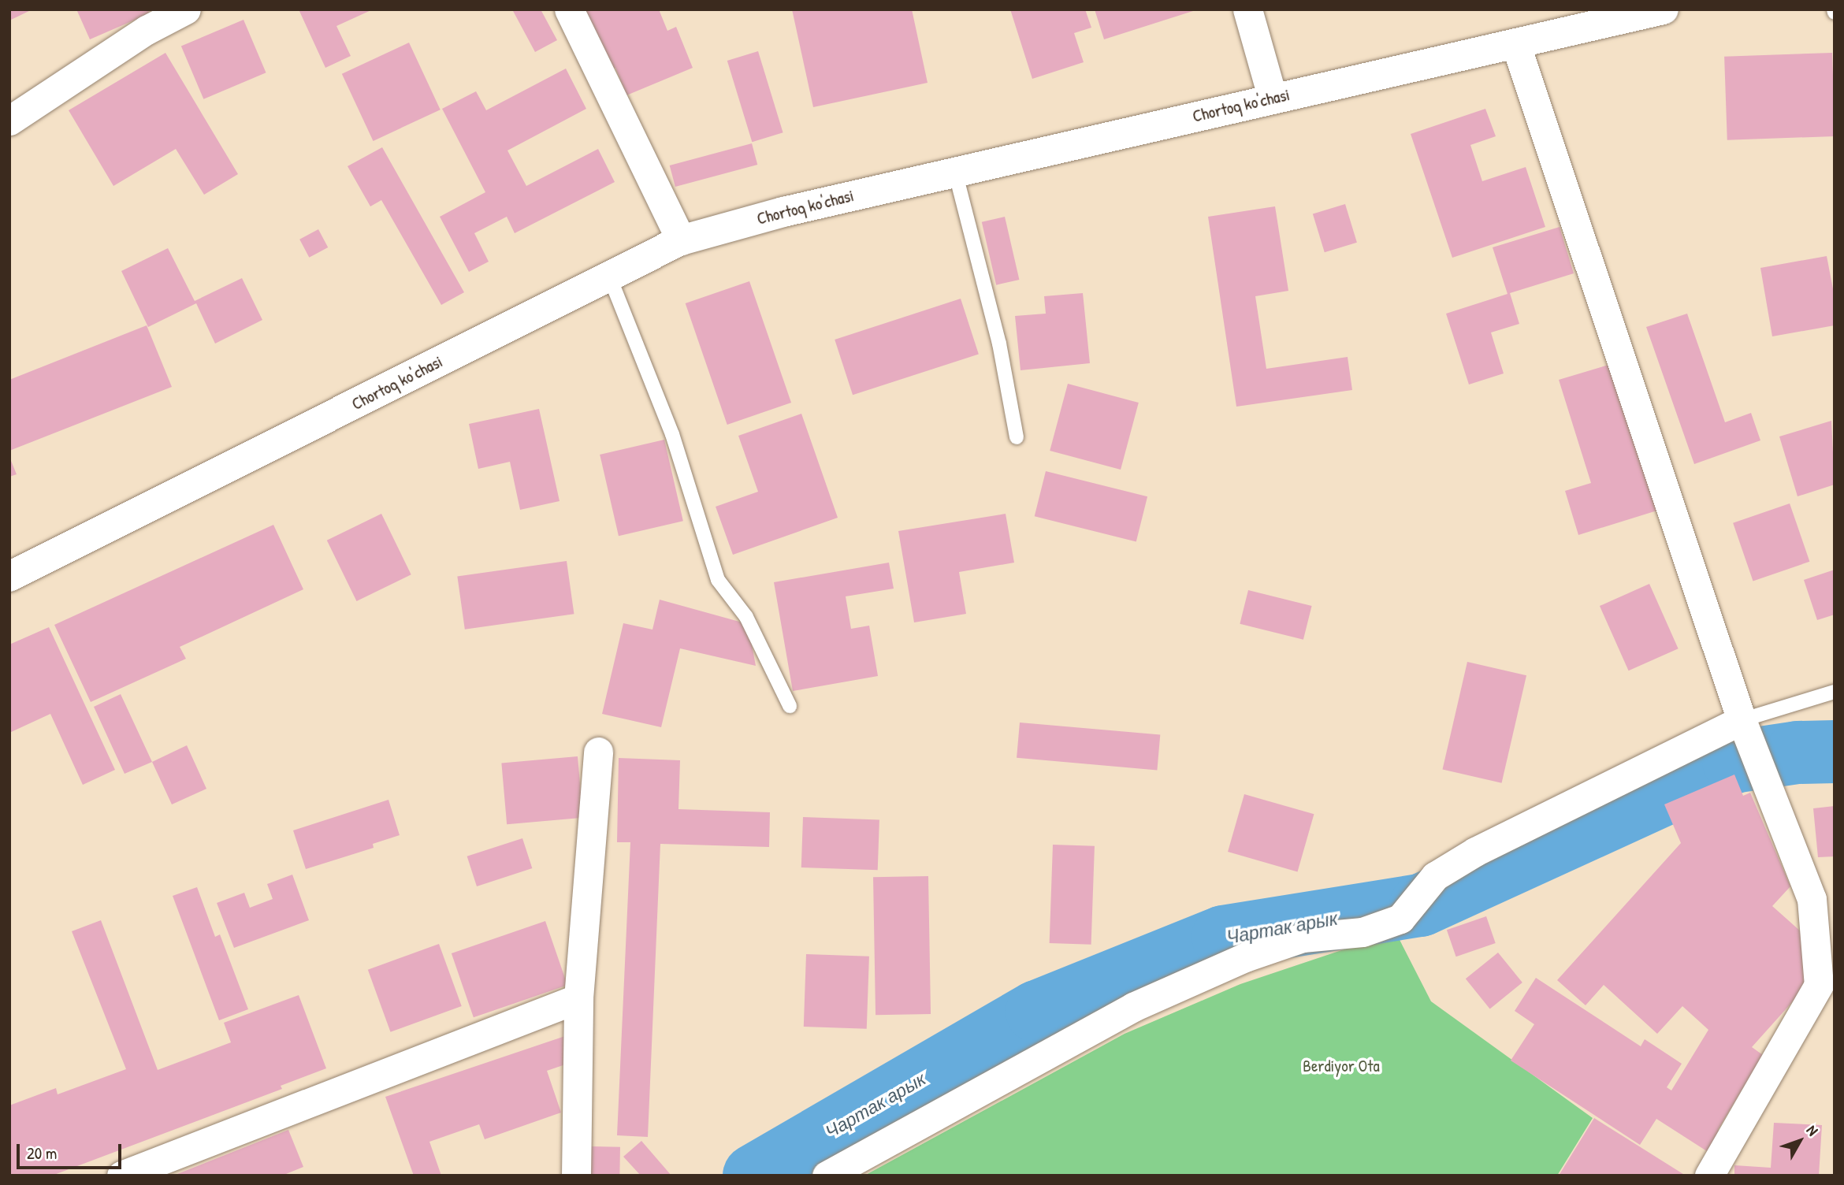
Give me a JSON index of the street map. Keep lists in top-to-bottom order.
{
  "streets": {
    "street": ["Chortoq ko'chasi"]
  },
  "water": ["Чартак арык"],
  "parks": ["Berdiyor Ota"],
  "scale_bar": "20 m",
  "north": "top right"
}
